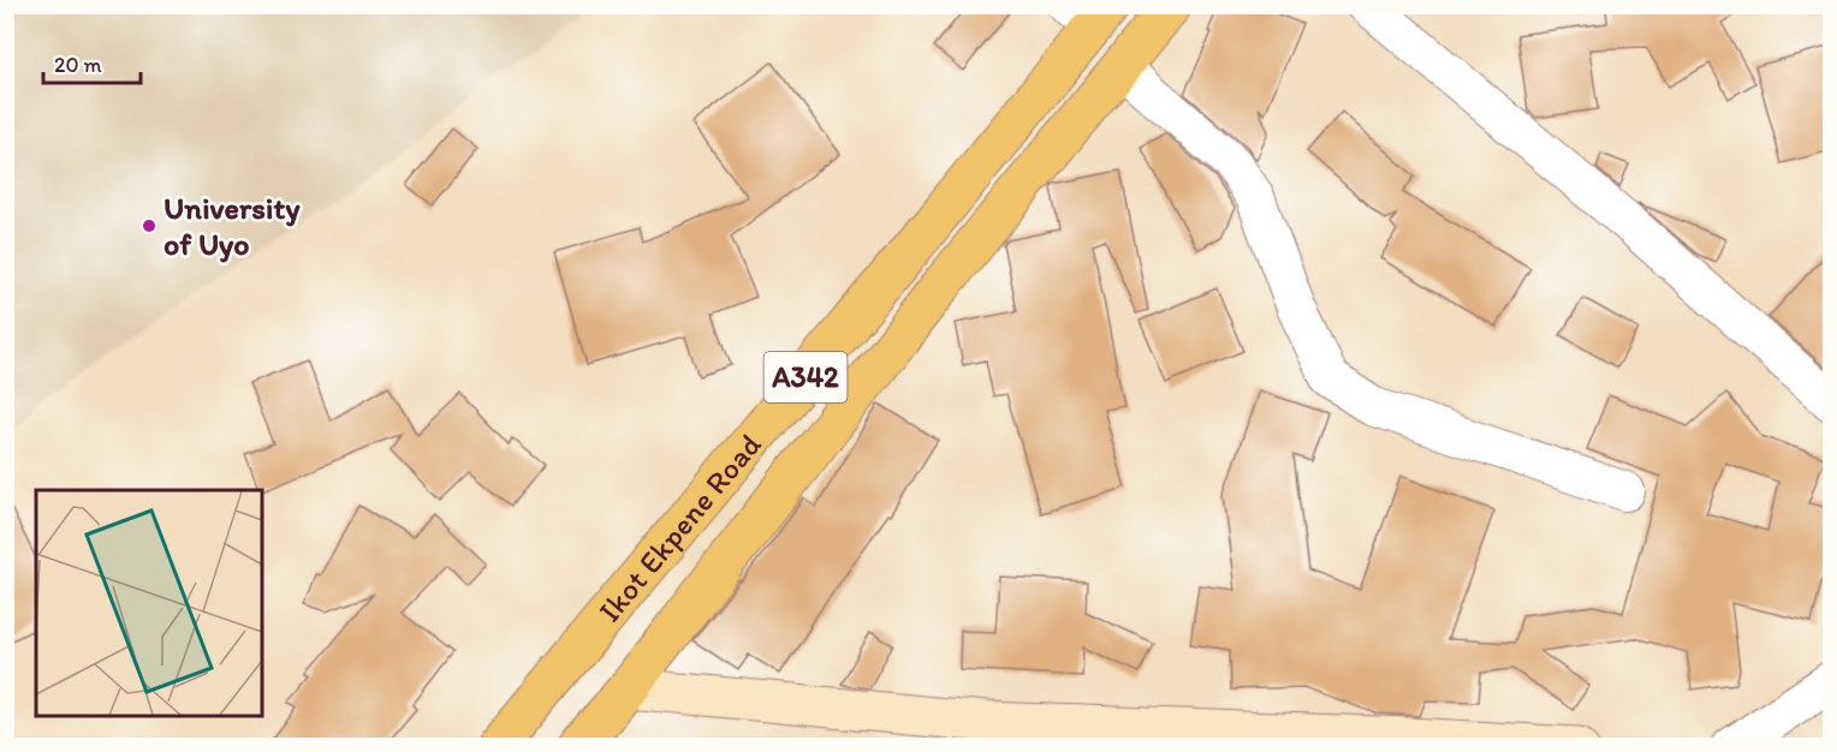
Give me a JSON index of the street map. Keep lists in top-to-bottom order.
{
  "streets": {
    "highway": ["A342", "Ikot Ekpene Road"]
  },
  "places": ["University of Uyo"],
  "scale_bar": "20 m"
}
